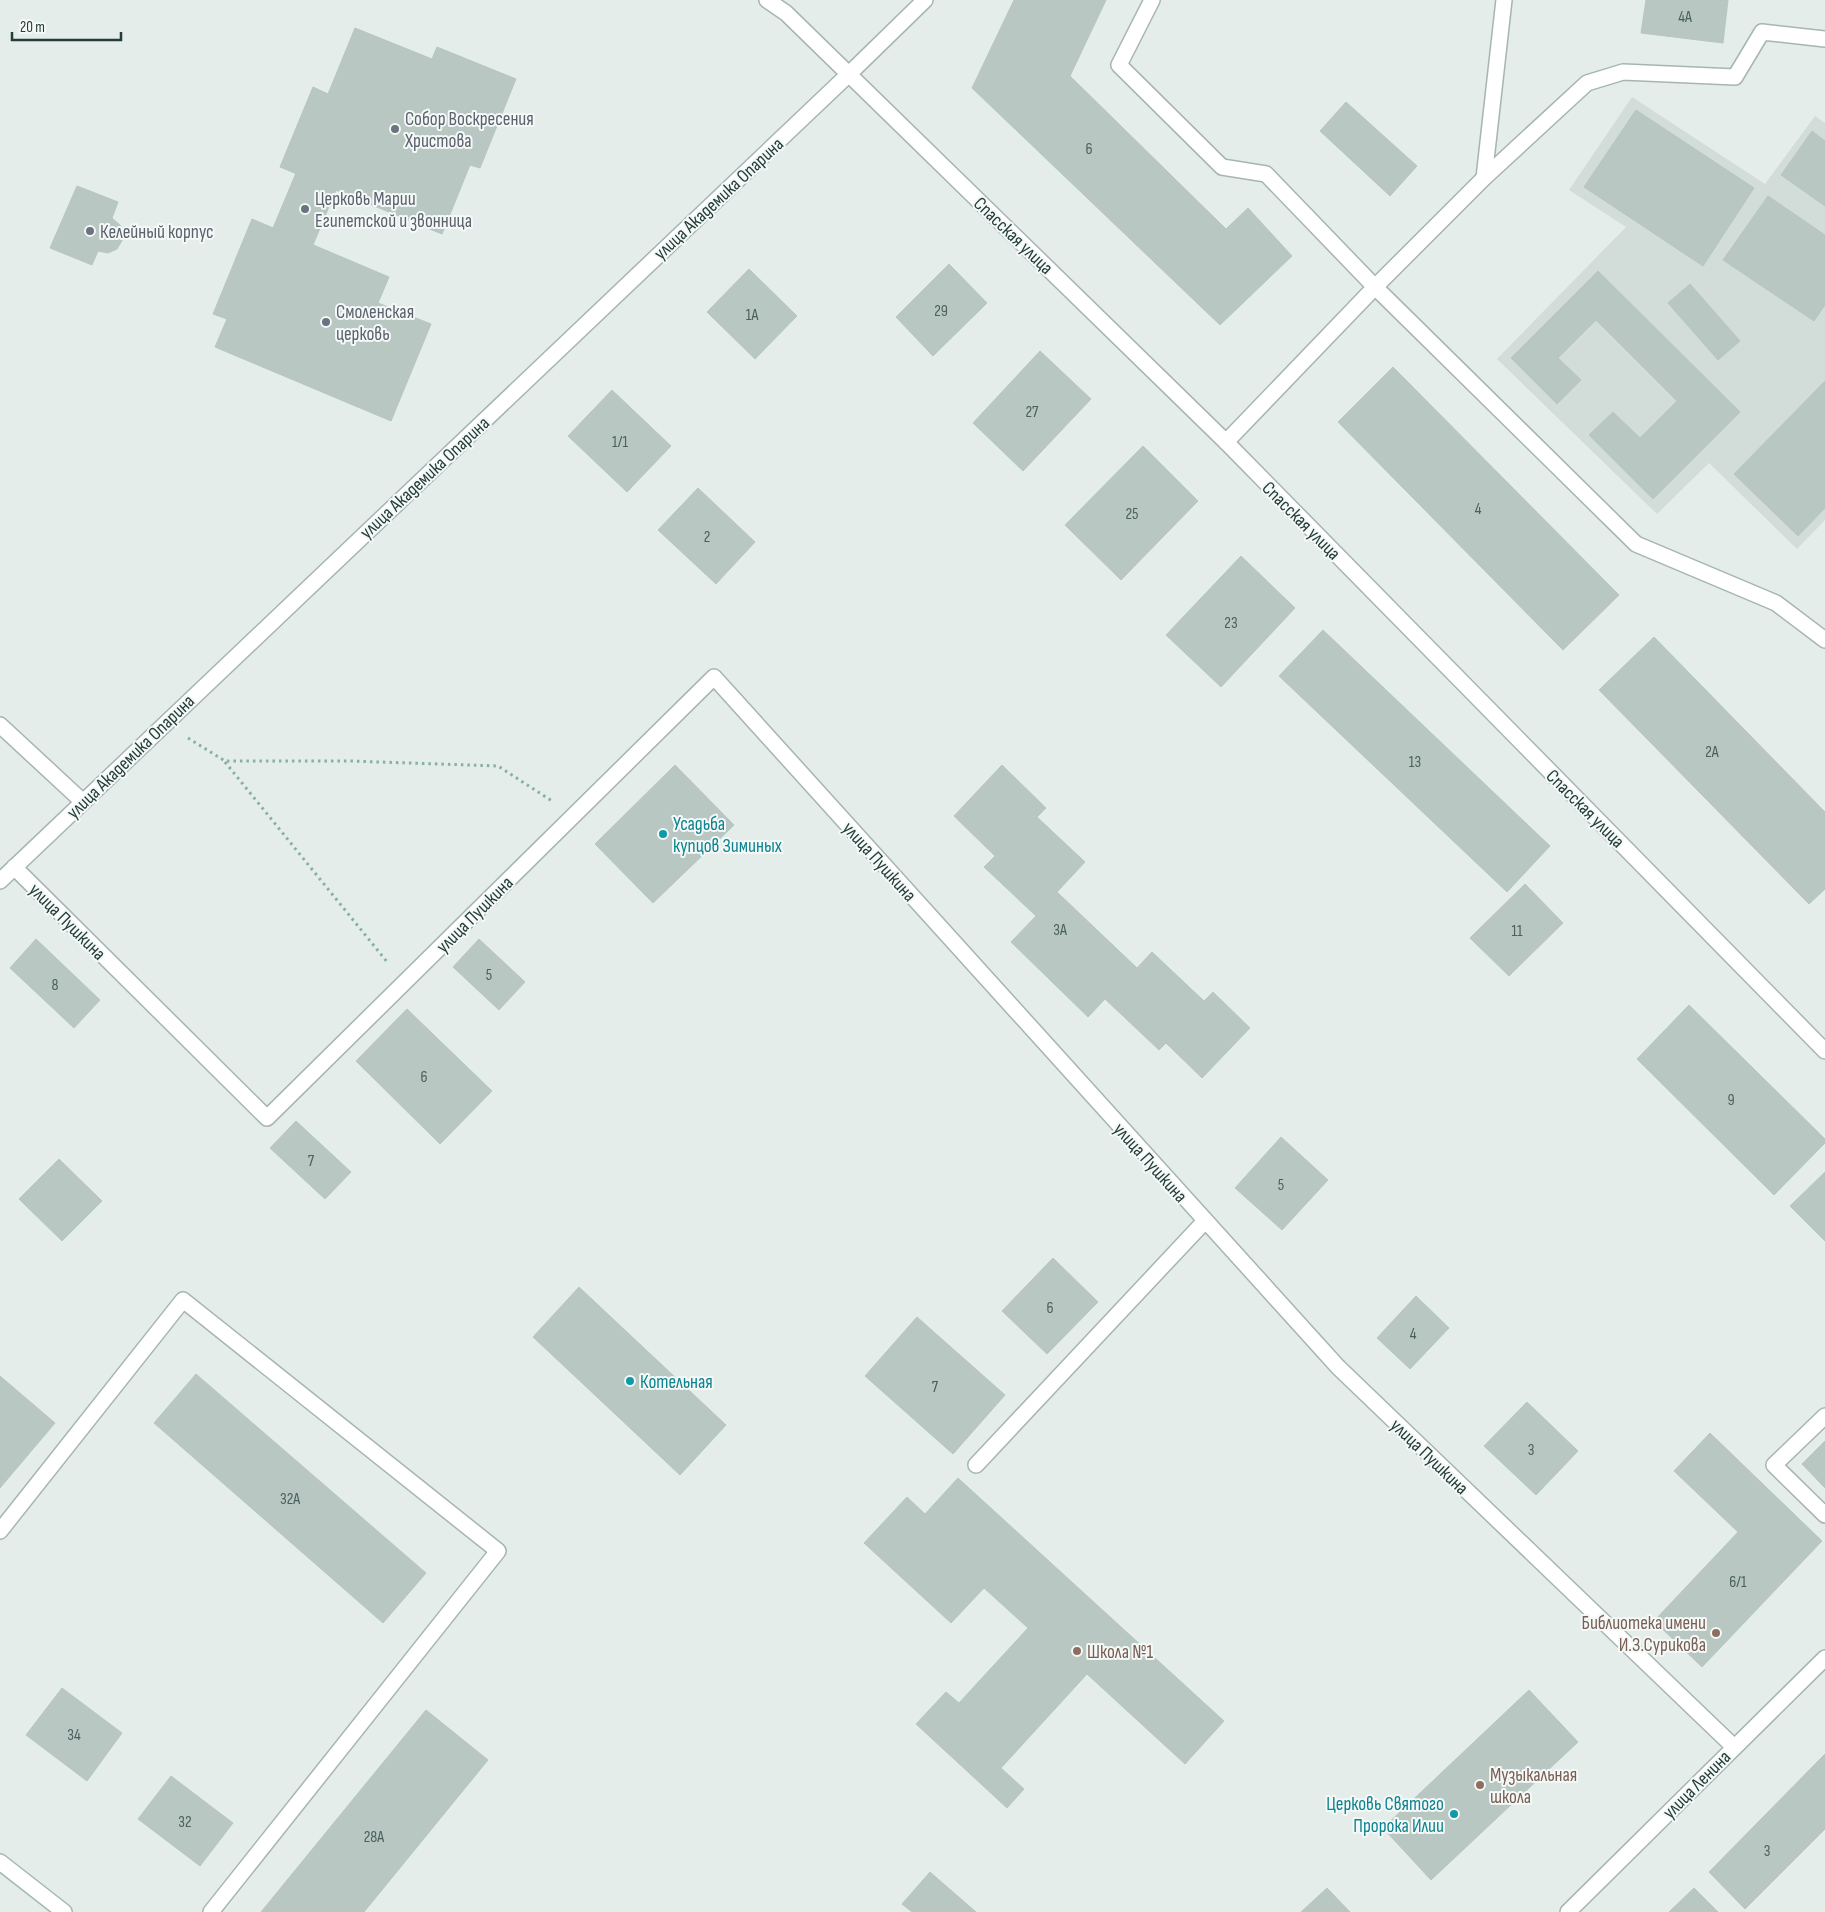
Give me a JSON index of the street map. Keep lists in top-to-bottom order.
{
  "streets": {
    "street": [
      "улица Академика Опарина",
      "Спасская улица",
      "улица Пушкина",
      "улица Ленина"
    ]
  },
  "crossings": [
    ["улица Академика Опарина", "Спасская улица"],
    ["улица Академика Опарина", "улица Пушкина"],
    ["улица Пушкина", "улица Ленина"]
  ],
  "places": [
    "Собор Воскресения Христова",
    "Церковь Марии Египетской и звонница",
    "Келейный корпус",
    "Смоленская церковь",
    "Усадьба купцов Зиминых",
    "Котельная",
    "Библиотека имени И.З.Сурикова",
    "Школа №1",
    "Музыкальная школа",
    "Церковь Святого Пророка Илии"
  ],
  "house_numbers": [
    "4А",
    "6",
    "29",
    "1А",
    "27",
    "1/1",
    "4",
    "25",
    "2",
    "23",
    "2А",
    "13",
    "3А",
    "11",
    "5",
    "8",
    "6",
    "9",
    "7",
    "5",
    "6",
    "4",
    "7",
    "3",
    "32А",
    "6/1",
    "34",
    "32",
    "28А",
    "3"
  ],
  "scale_bar": "20 m"
}
